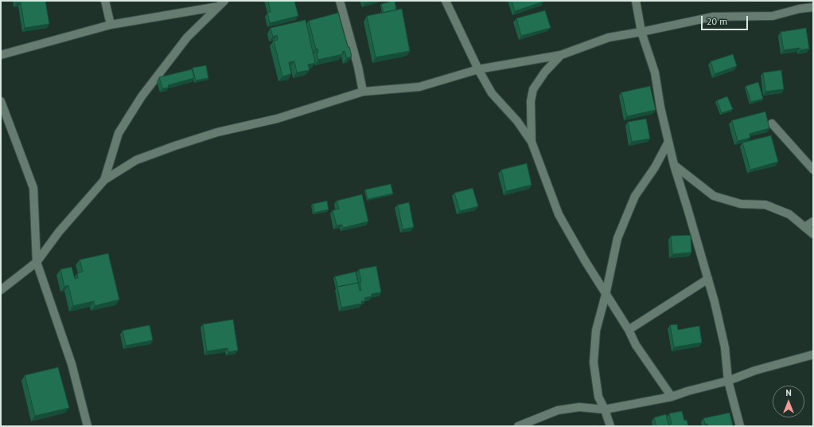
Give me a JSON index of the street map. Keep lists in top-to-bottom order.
{
  "scale_bar": "20 m",
  "north": "top"
}
